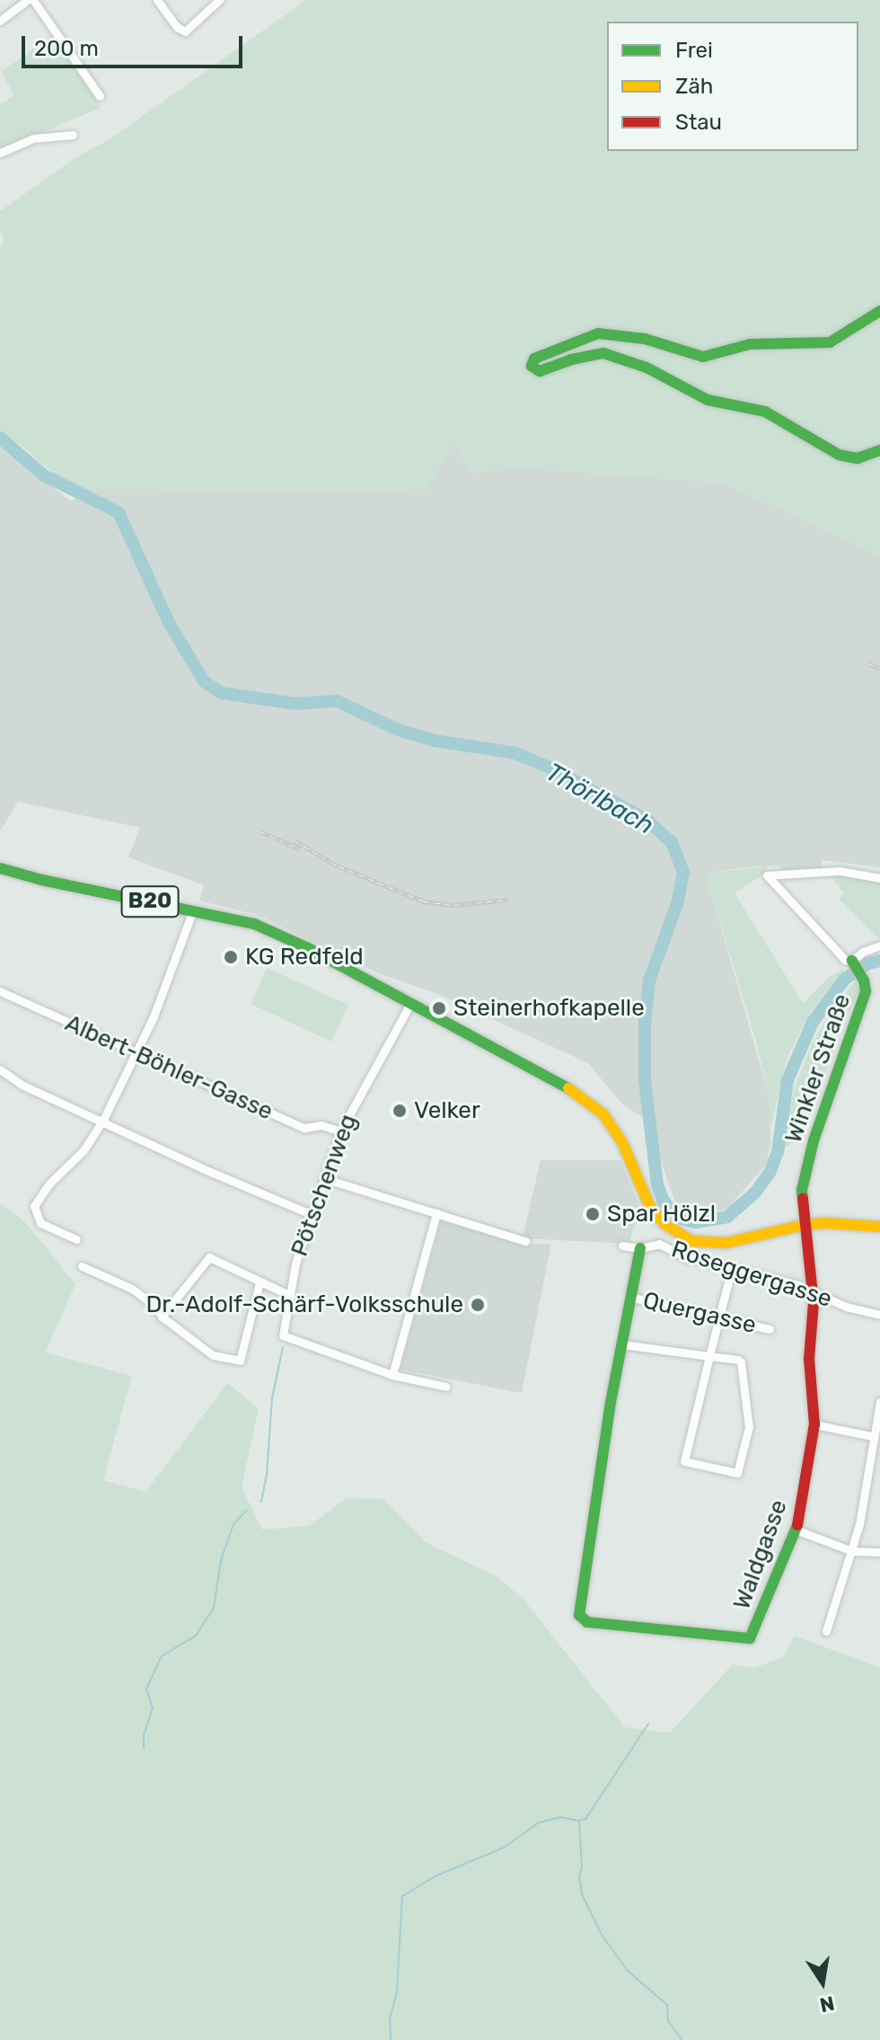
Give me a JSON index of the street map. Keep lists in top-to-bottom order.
{
  "streets": {
    "street": [
      "B20",
      "Albert-Böhler-Gasse",
      "Winkler Straße",
      "Pötschenweg",
      "Roseggergasse",
      "Quergasse",
      "Waldgasse"
    ]
  },
  "crossings": [
    ["B20", "Winkler Straße"],
    ["B20", "Pötschenweg"],
    ["B20", "Waldgasse"],
    ["Albert-Böhler-Gasse", "Pötschenweg"],
    ["Winkler Straße", "Waldgasse"],
    ["Roseggergasse", "Waldgasse"]
  ],
  "water": ["Thörlbach"],
  "places": [
    "KG Redfeld",
    "Steinerhofkapelle",
    "Velker",
    "Spar Hölzl",
    "Dr.-Adolf-Schärf-Volksschule"
  ],
  "legend": ["Frei", "Zäh", "Stau"],
  "scale_bar": "200 m",
  "north": "bottom"
}
